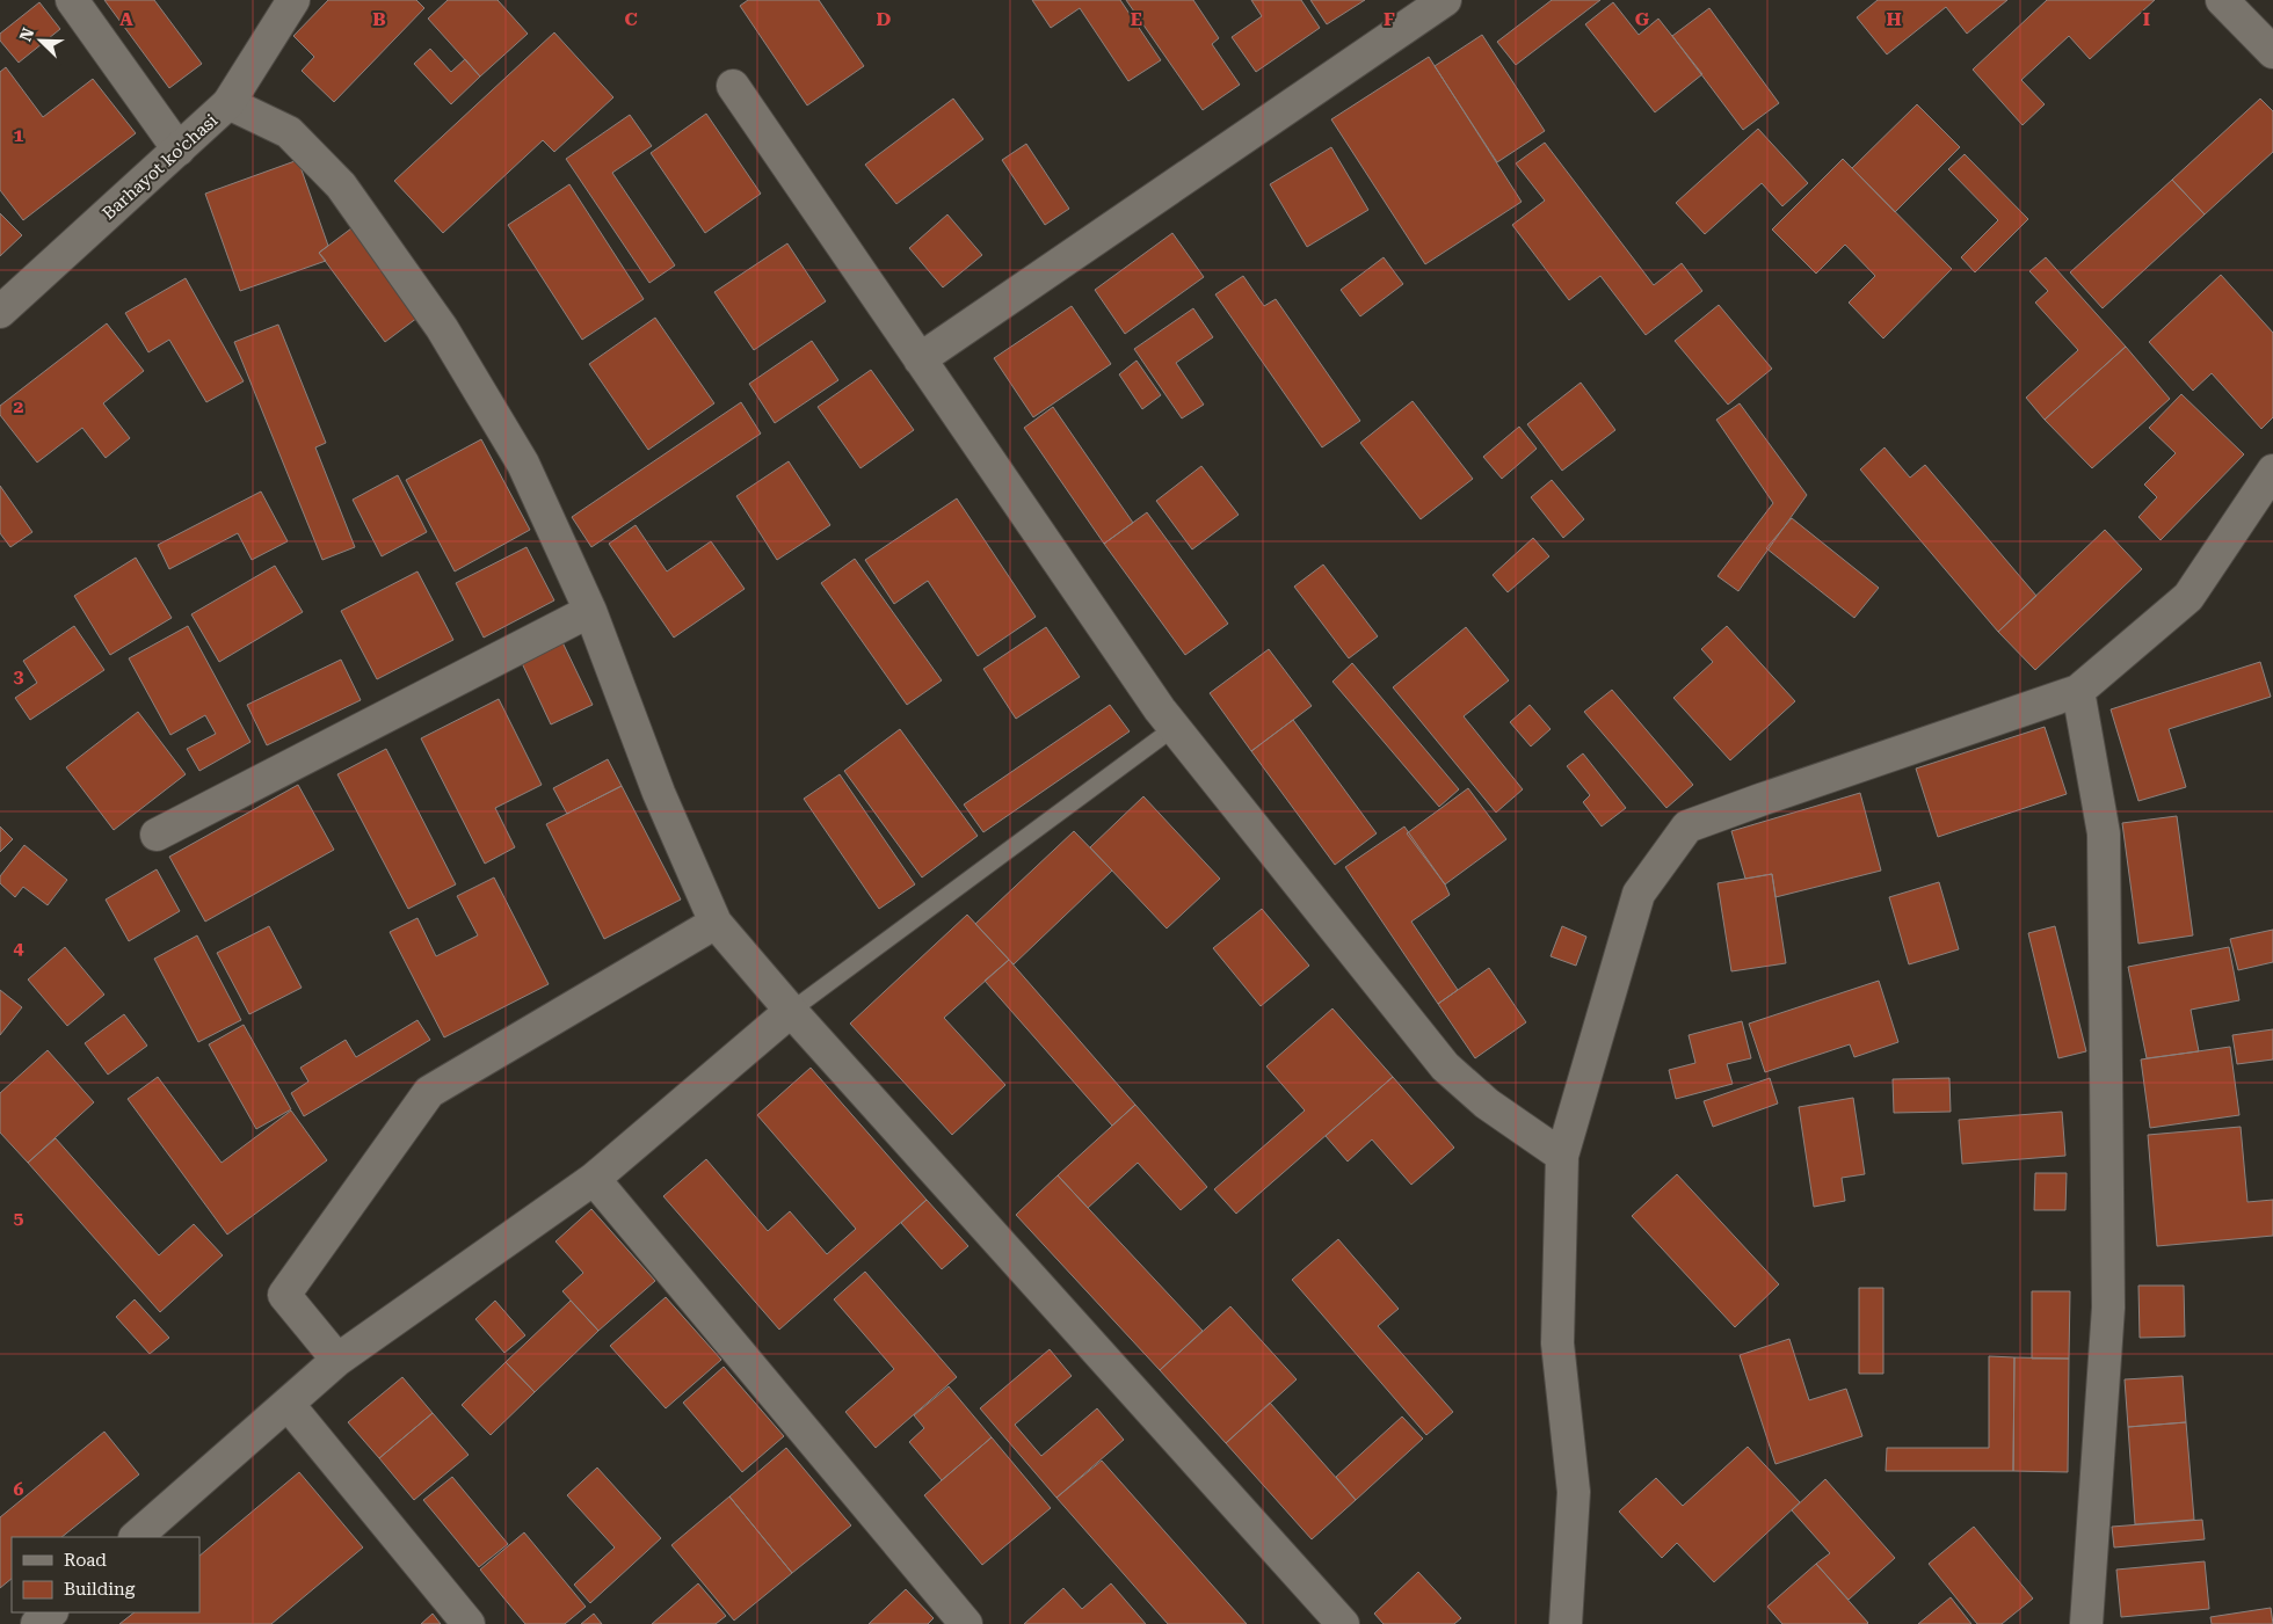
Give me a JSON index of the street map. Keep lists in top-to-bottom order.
{
  "streets": {
    "street": ["Barhayot ko'chasi"]
  },
  "legend": ["Road", "Building"],
  "north": "top left",
  "grid": {
    "columns": [
      "A",
      "B",
      "C",
      "D",
      "E",
      "F",
      "G",
      "H",
      "I"
    ],
    "rows": [
      "1",
      "2",
      "3",
      "4",
      "5",
      "6"
    ]
  }
}
